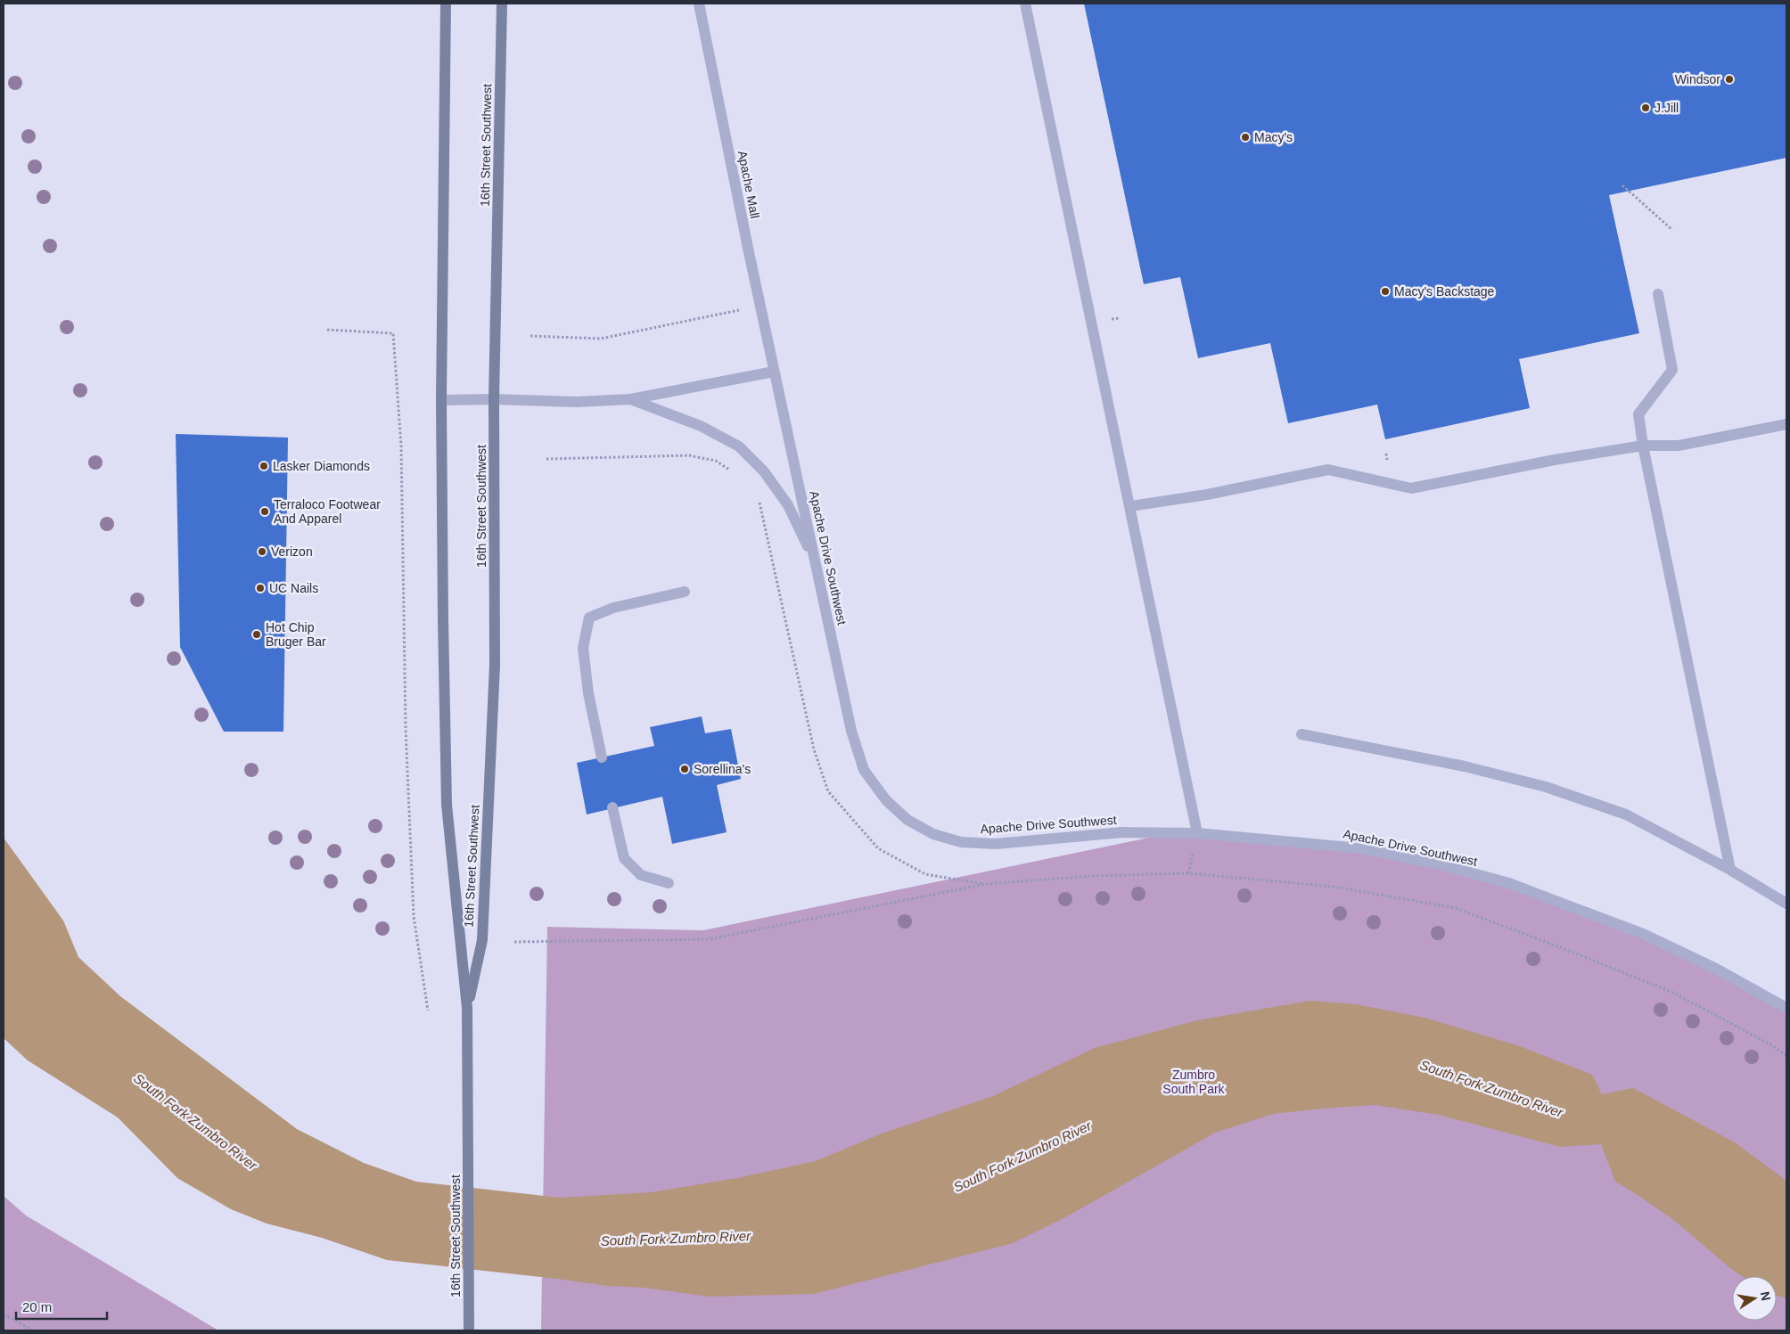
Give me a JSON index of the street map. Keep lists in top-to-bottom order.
{
  "streets": {
    "main road": ["16th Street Southwest"],
    "street": ["Apache Mall", "Apache Drive Southwest"]
  },
  "crossings": [
    ["Apache Mall", "Apache Drive Southwest"]
  ],
  "water": ["South Fork Zumbro River"],
  "parks": ["Zumbro South Park"],
  "places": [
    "Windsor",
    "J.Jill",
    "Macy's",
    "Macy's Backstage",
    "Lasker Diamonds",
    "Terraloco Footwear And Apparel",
    "Verizon",
    "UC Nails",
    "Hot Chip Bruger Bar",
    "Sorellina's"
  ],
  "scale_bar": "20 m",
  "north": "right"
}
